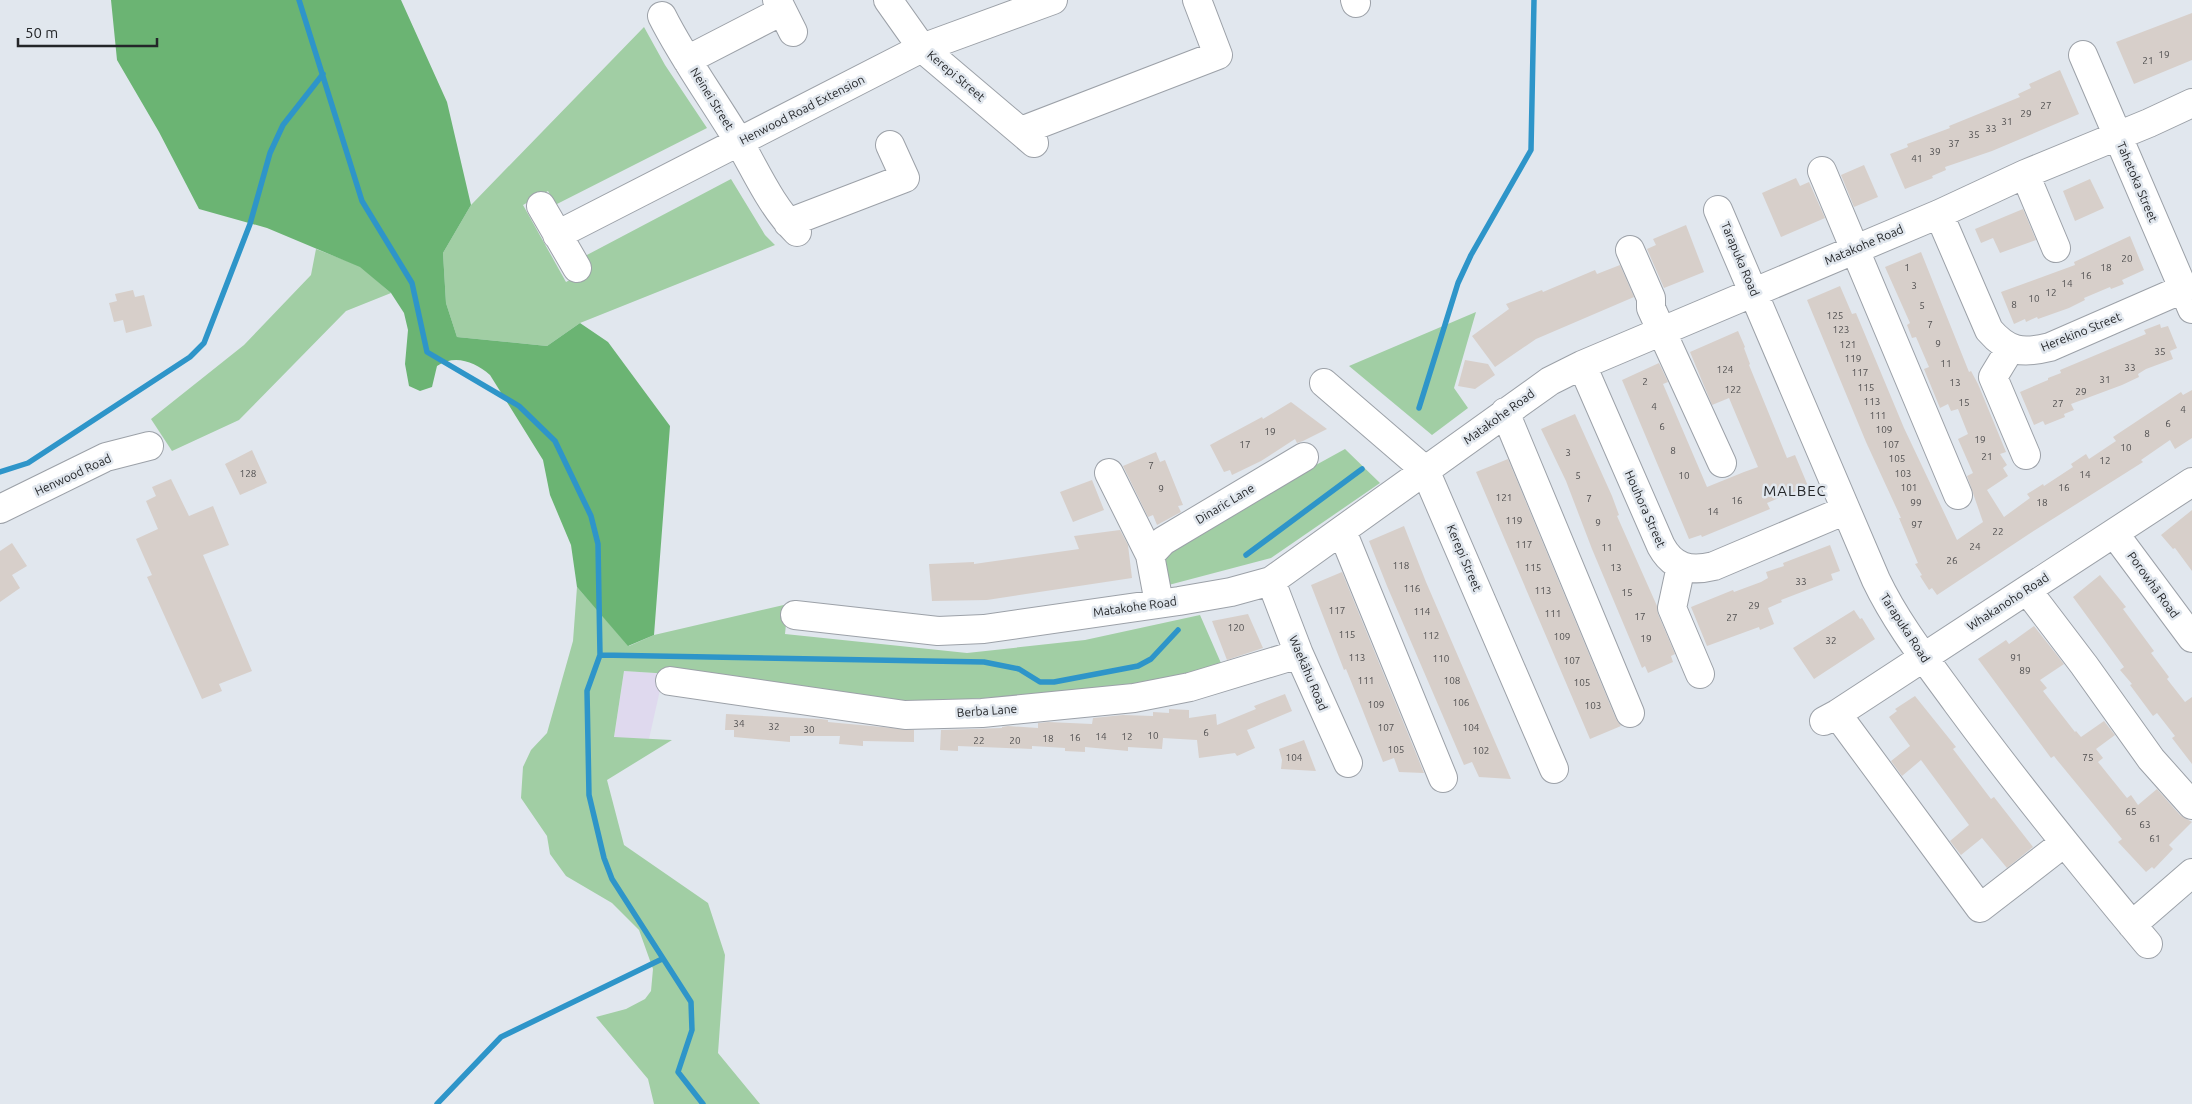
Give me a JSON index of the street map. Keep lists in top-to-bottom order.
{
  "streets": {
    "street": [
      "Kerepi Street",
      "Neinei Street",
      "Henwood Road Extension",
      "Tahetoka Street",
      "Matakohe Road",
      "Tarapuka Road",
      "Herekino Street",
      "Henwood Road",
      "Dinaric Lane",
      "Houhora Street",
      "Porowhā Road",
      "Whakanoho Road",
      "Waekāhu Road",
      "Berba Lane"
    ]
  },
  "crossings": [
    ["Kerepi Street", "Henwood Road Extension"],
    ["Kerepi Street", "Matakohe Road"],
    ["Neinei Street", "Henwood Road Extension"],
    ["Tahetoka Street", "Matakohe Road"],
    ["Tahetoka Street", "Herekino Street"],
    ["Matakohe Road", "Tarapuka Road"],
    ["Matakohe Road", "Houhora Street"],
    ["Matakohe Road", "Waekāhu Road"],
    ["Tarapuka Road", "Whakanoho Road"],
    ["Porowhā Road", "Whakanoho Road"],
    ["Waekāhu Road", "Berba Lane"]
  ],
  "districts": ["MALBEC"],
  "house_numbers": [
    "19",
    "21",
    "27",
    "29",
    "31",
    "33",
    "35",
    "37",
    "39",
    "41",
    "20",
    "1",
    "18",
    "16",
    "14",
    "3",
    "12",
    "10",
    "8",
    "5",
    "125",
    "7",
    "123",
    "9",
    "121",
    "35",
    "119",
    "11",
    "33",
    "124",
    "117",
    "31",
    "2",
    "13",
    "115",
    "122",
    "29",
    "113",
    "15",
    "27",
    "4",
    "4",
    "111",
    "6",
    "6",
    "109",
    "19",
    "8",
    "19",
    "17",
    "107",
    "10",
    "8",
    "3",
    "21",
    "105",
    "12",
    "7",
    "128",
    "103",
    "14",
    "5",
    "10",
    "101",
    "16",
    "9",
    "121",
    "7",
    "16",
    "99",
    "18",
    "14",
    "119",
    "9",
    "97",
    "22",
    "117",
    "24",
    "11",
    "26",
    "118",
    "115",
    "13",
    "33",
    "116",
    "113",
    "15",
    "29",
    "117",
    "114",
    "111",
    "17",
    "27",
    "120",
    "115",
    "112",
    "109",
    "19",
    "32",
    "113",
    "91",
    "110",
    "107",
    "89",
    "111",
    "108",
    "105",
    "106",
    "109",
    "103",
    "34",
    "32",
    "107",
    "104",
    "30",
    "6",
    "10",
    "14",
    "12",
    "16",
    "18",
    "22",
    "20",
    "105",
    "102",
    "104",
    "75",
    "65",
    "63",
    "61"
  ],
  "scale_bar": "50 m"
}
